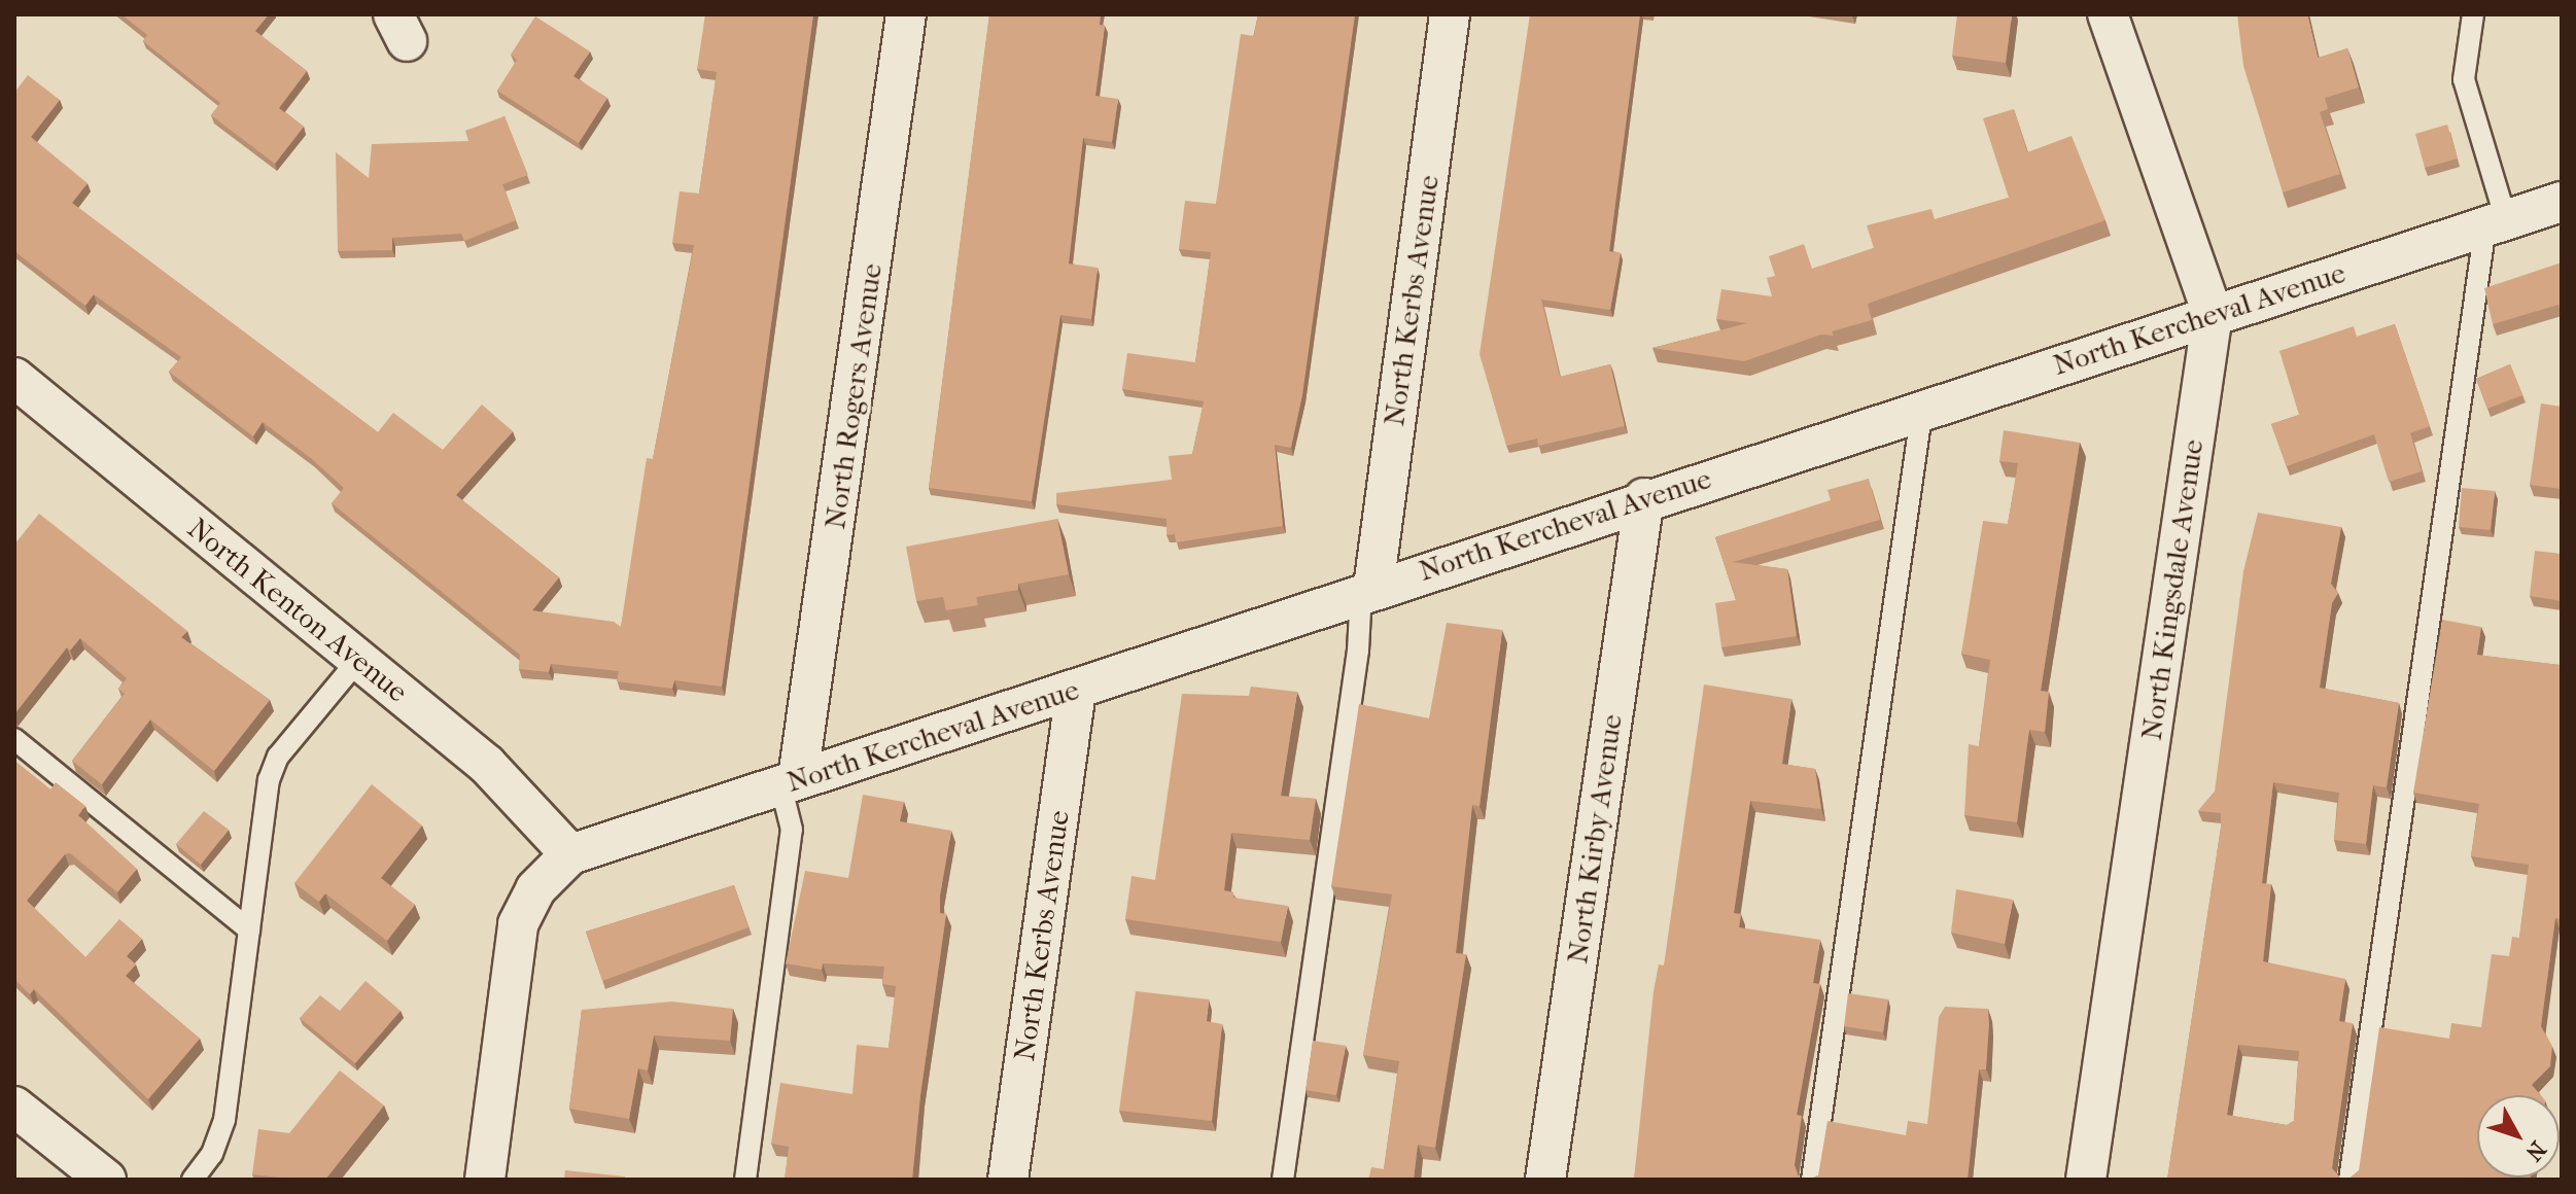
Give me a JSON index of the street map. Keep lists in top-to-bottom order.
{
  "streets": {
    "street": [
      "North Kerbs Avenue",
      "North Kercheval Avenue",
      "North Rogers Avenue",
      "North Kingsdale Avenue",
      "North Kenton Avenue",
      "North Kirby Avenue"
    ]
  },
  "crossings": [
    ["North Kerbs Avenue", "North Kercheval Avenue"],
    ["North Kercheval Avenue", "North Rogers Avenue"],
    ["North Kercheval Avenue", "North Kingsdale Avenue"],
    ["North Kercheval Avenue", "North Kenton Avenue"],
    ["North Kercheval Avenue", "North Kirby Avenue"]
  ],
  "north": "bottom right"
}
